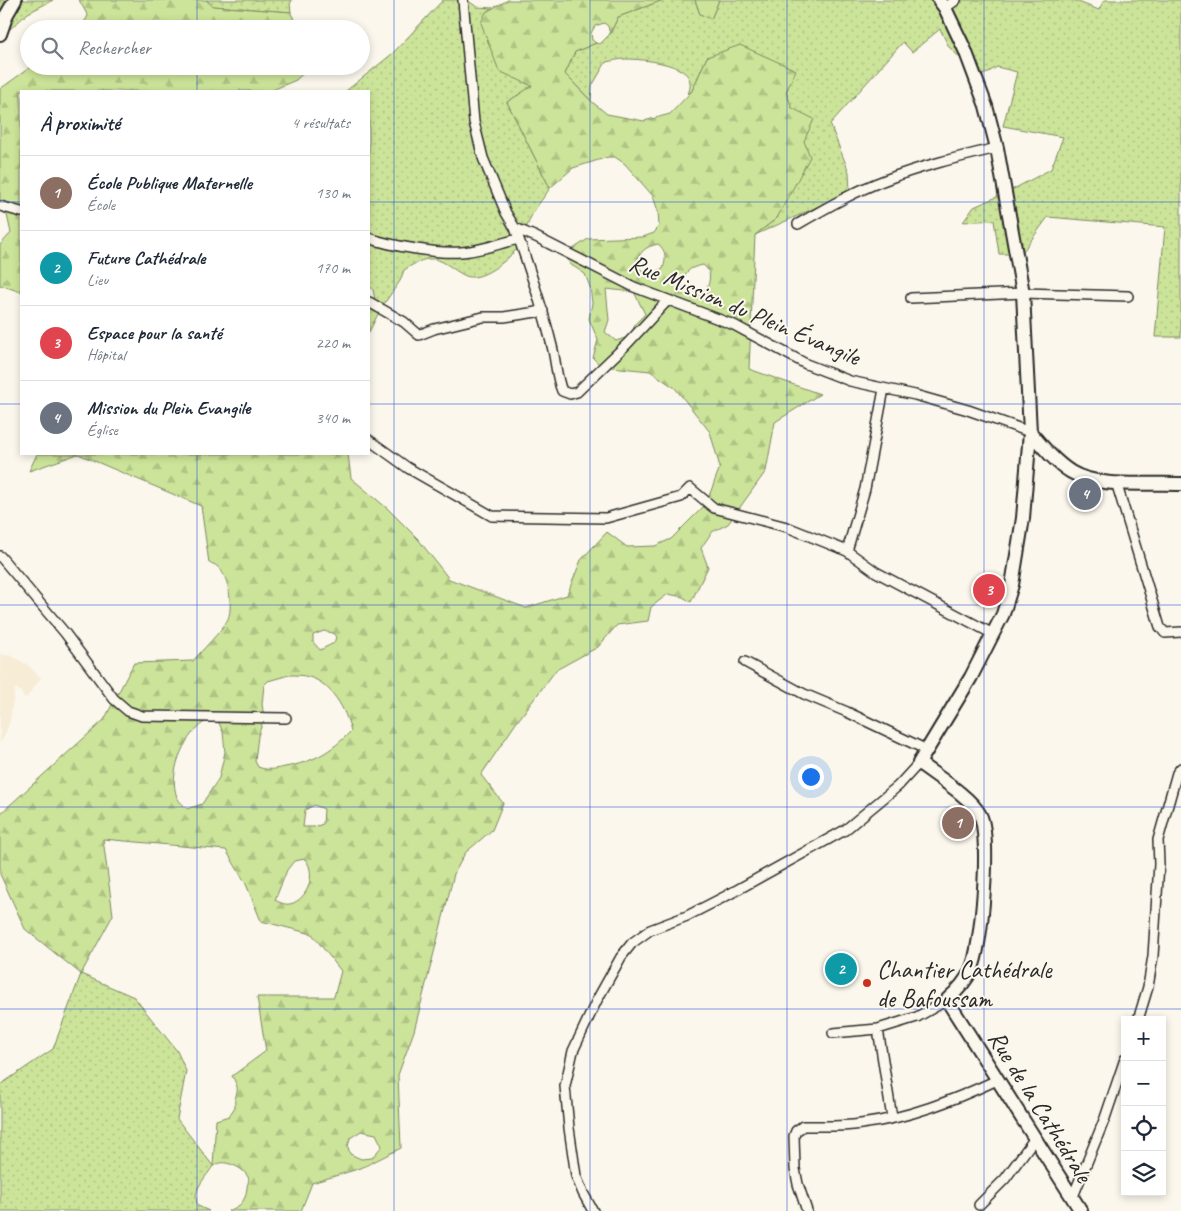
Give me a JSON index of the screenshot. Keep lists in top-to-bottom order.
{
  "streets": {
    "street": ["Rue Mission du Plein Évangile", "Rue de la Cathédrale"]
  },
  "places": ["Chantier Cathédrale de Bafoussam"],
  "page": {
    "search": "Rechercher",
    "heading": ["À proximité", "4 résultats"],
    "list": [
      {
        "mark": "1",
        "name": "École Publique Maternelle",
        "note": "École",
        "value": "130 m"
      },
      {
        "mark": "2",
        "name": "Future Cathédrale",
        "note": "Lieu",
        "value": "170 m"
      },
      {
        "mark": "3",
        "name": "Espace pour la santé",
        "note": "Hôpital",
        "value": "220 m"
      },
      {
        "mark": "4",
        "name": "Mission du Plein Evangile",
        "note": "Église",
        "value": "340 m"
      }
    ],
    "pins": [
      "4",
      "3",
      "1",
      "2"
    ],
    "map_buttons": ["+", "−"]
  }
}
